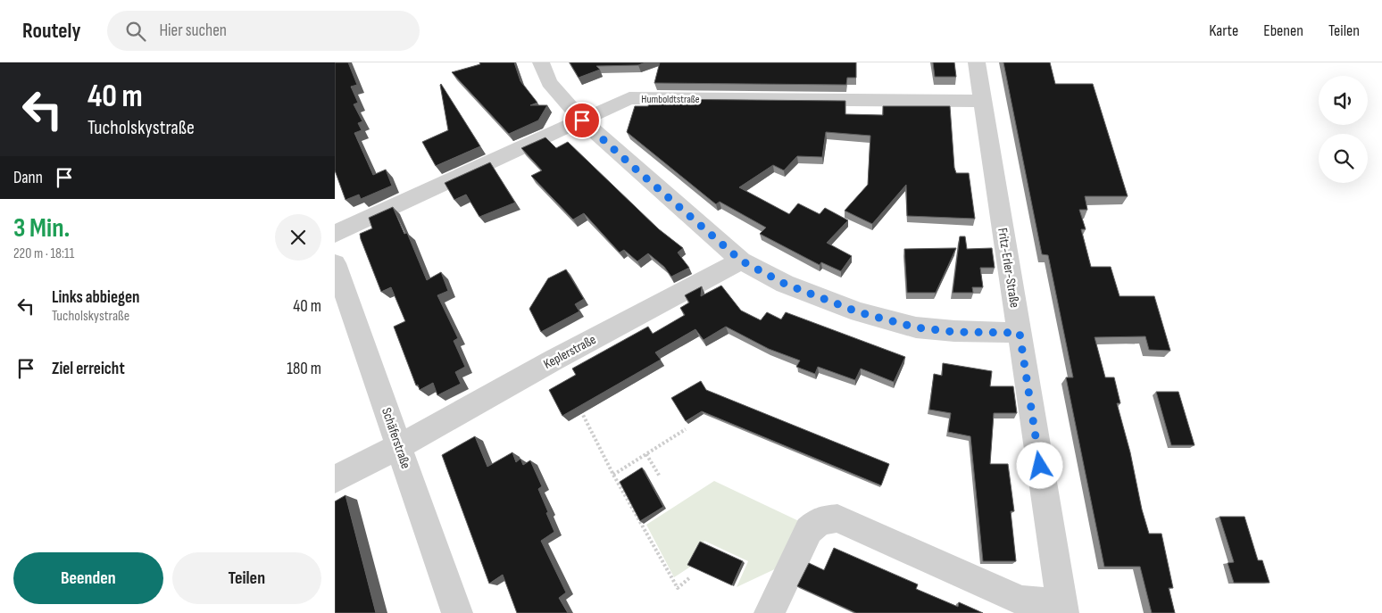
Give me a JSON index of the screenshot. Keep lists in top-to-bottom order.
{
  "streets": {
    "street": [
      "Humboldtstraße",
      "Fritz-Erler-Straße",
      "Keplerstraße",
      "Schäferstraße"
    ]
  },
  "crossings": [
    ["Humboldtstraße", "Fritz-Erler-Straße"],
    ["Keplerstraße", "Schäferstraße"]
  ],
  "page": {
    "header": "Routely",
    "search": "Hier suchen",
    "nav": ["Karte", "Ebenen", "Teilen"],
    "turn": ["40 m", "Tucholskystraße"],
    "then": "Dann",
    "heading": ["3 Min.", "220 m · 18:11"],
    "list": [
      {
        "name": "Links abbiegen",
        "note": "Tucholskystraße",
        "value": "40 m"
      },
      {
        "name": "Ziel erreicht",
        "value": "180 m"
      }
    ],
    "buttons": ["Beenden", "Teilen"]
  }
}
